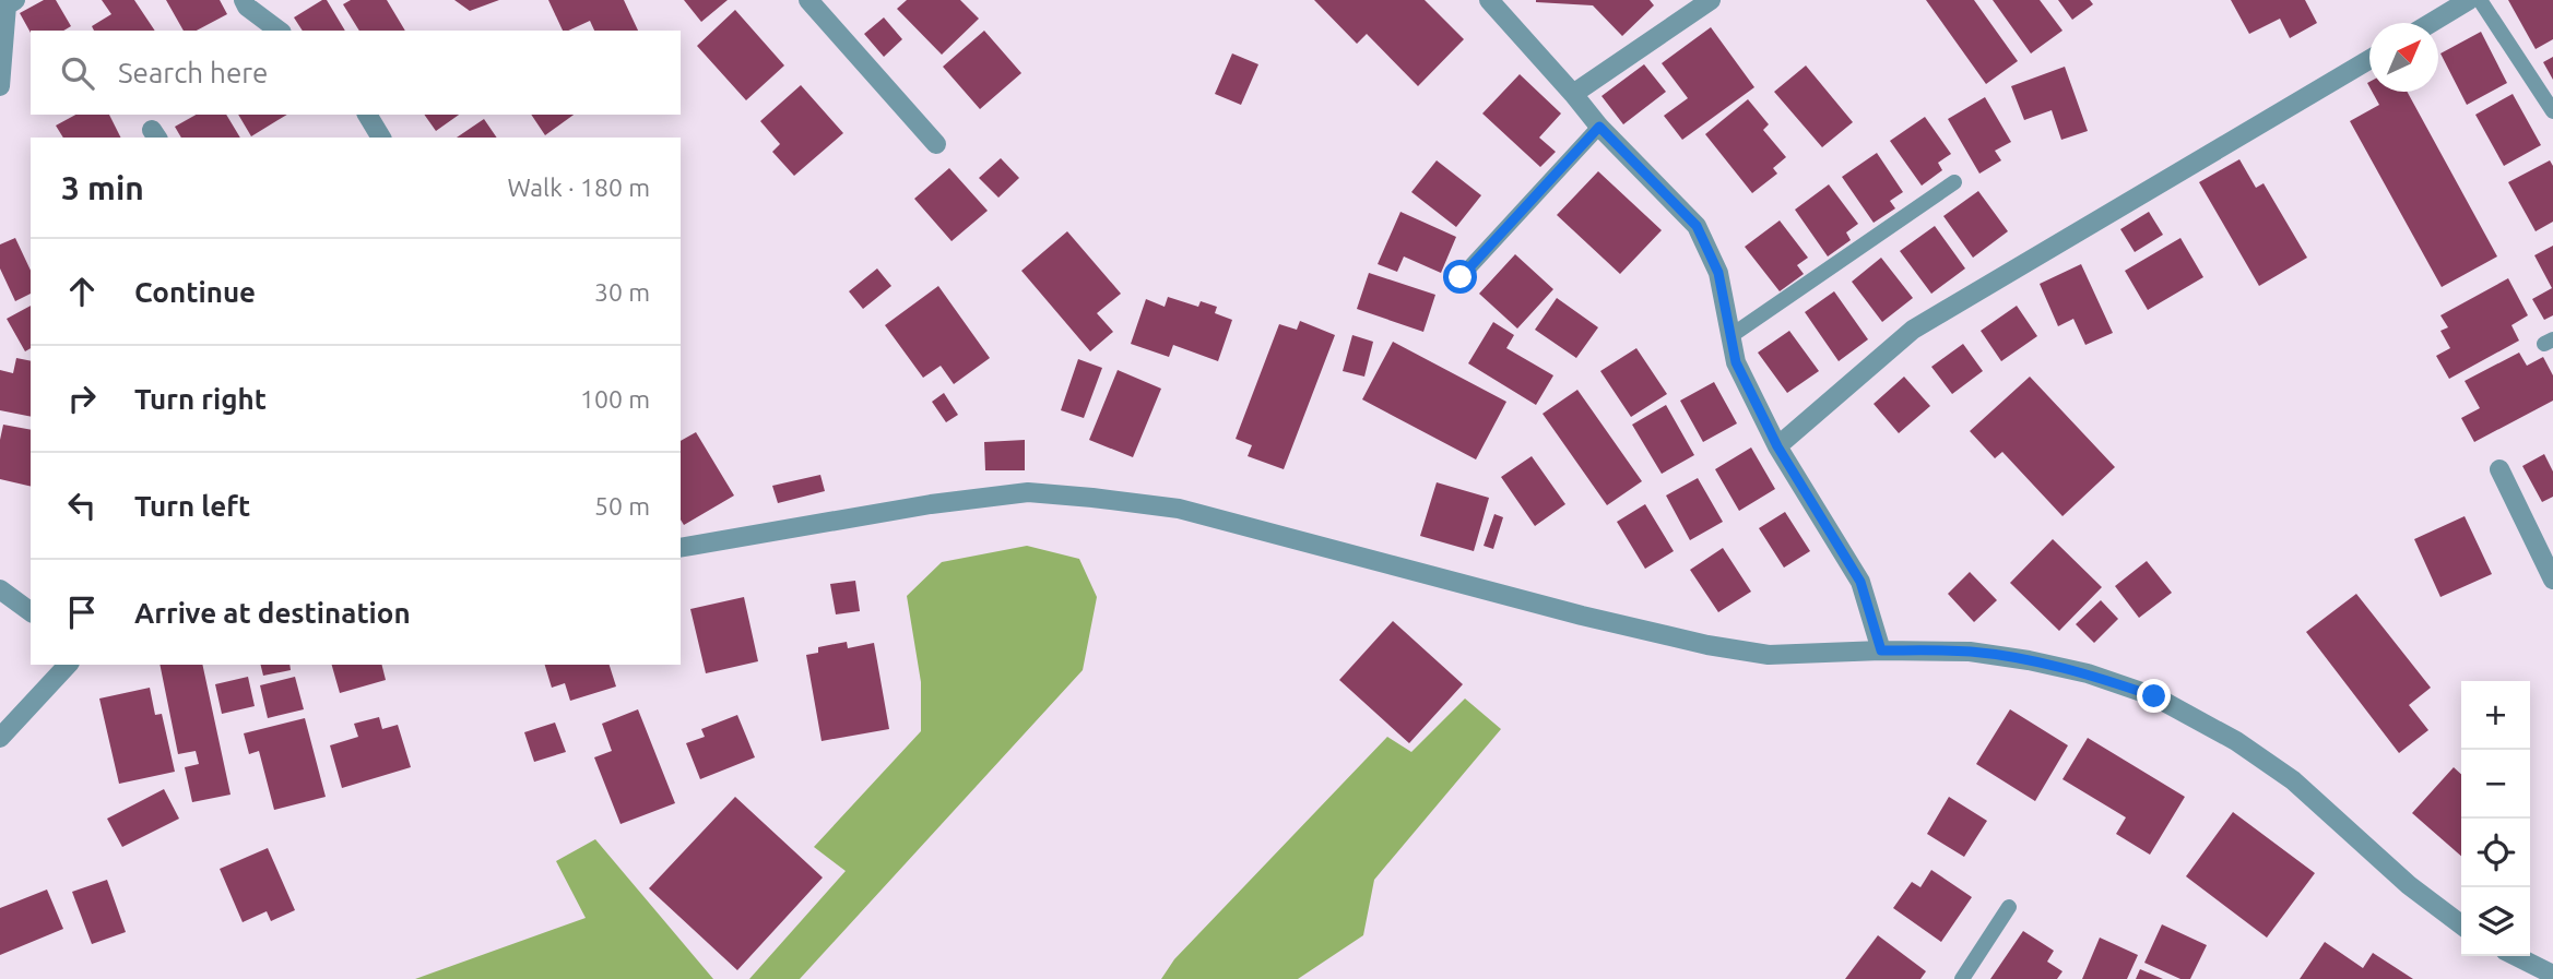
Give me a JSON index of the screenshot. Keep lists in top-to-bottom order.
{
  "north": "top right",
  "page": {
    "search": "Search here",
    "heading": ["3 min", "Walk · 180 m"],
    "list": [
      ["Continue", "30 m"],
      ["Turn right", "100 m"],
      ["Turn left", "50 m"],
      "Arrive at destination"
    ],
    "map_buttons": ["+", "−"]
  }
}
